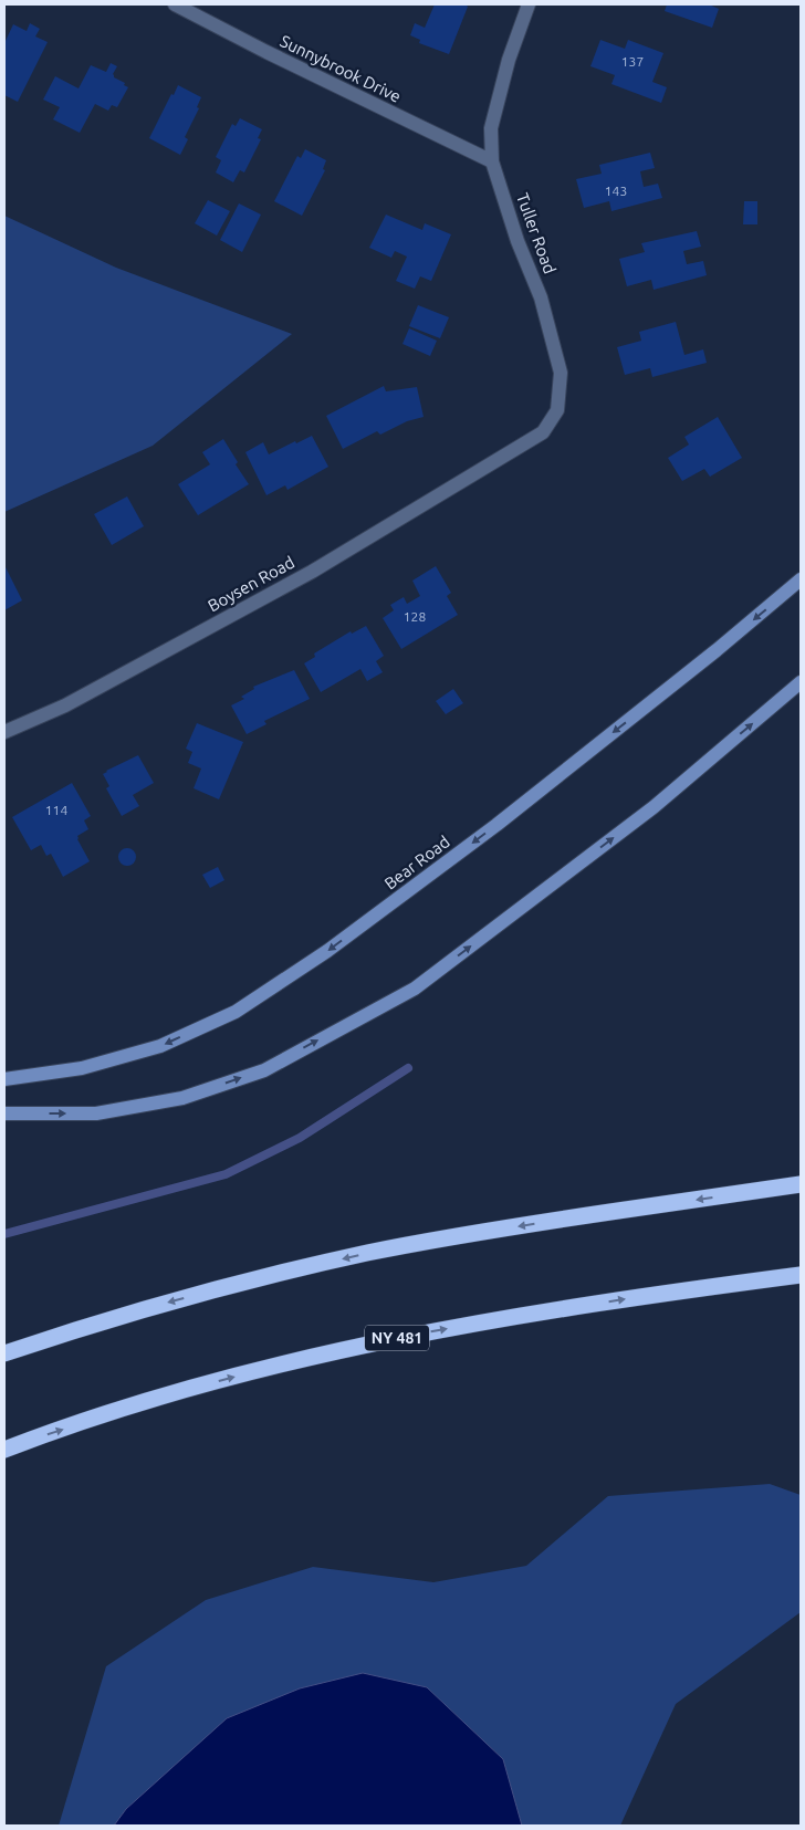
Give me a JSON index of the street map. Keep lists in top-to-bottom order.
{
  "streets": {
    "highway": ["NY 481"],
    "street": [
      "Sunnybrook Drive",
      "Tuller Road",
      "Boysen Road",
      "Bear Road"
    ]
  },
  "crossings": [
    ["Sunnybrook Drive", "Tuller Road"],
    ["Tuller Road", "Boysen Road"]
  ],
  "house_numbers": [
    "137",
    "143",
    "128",
    "114"
  ]
}
